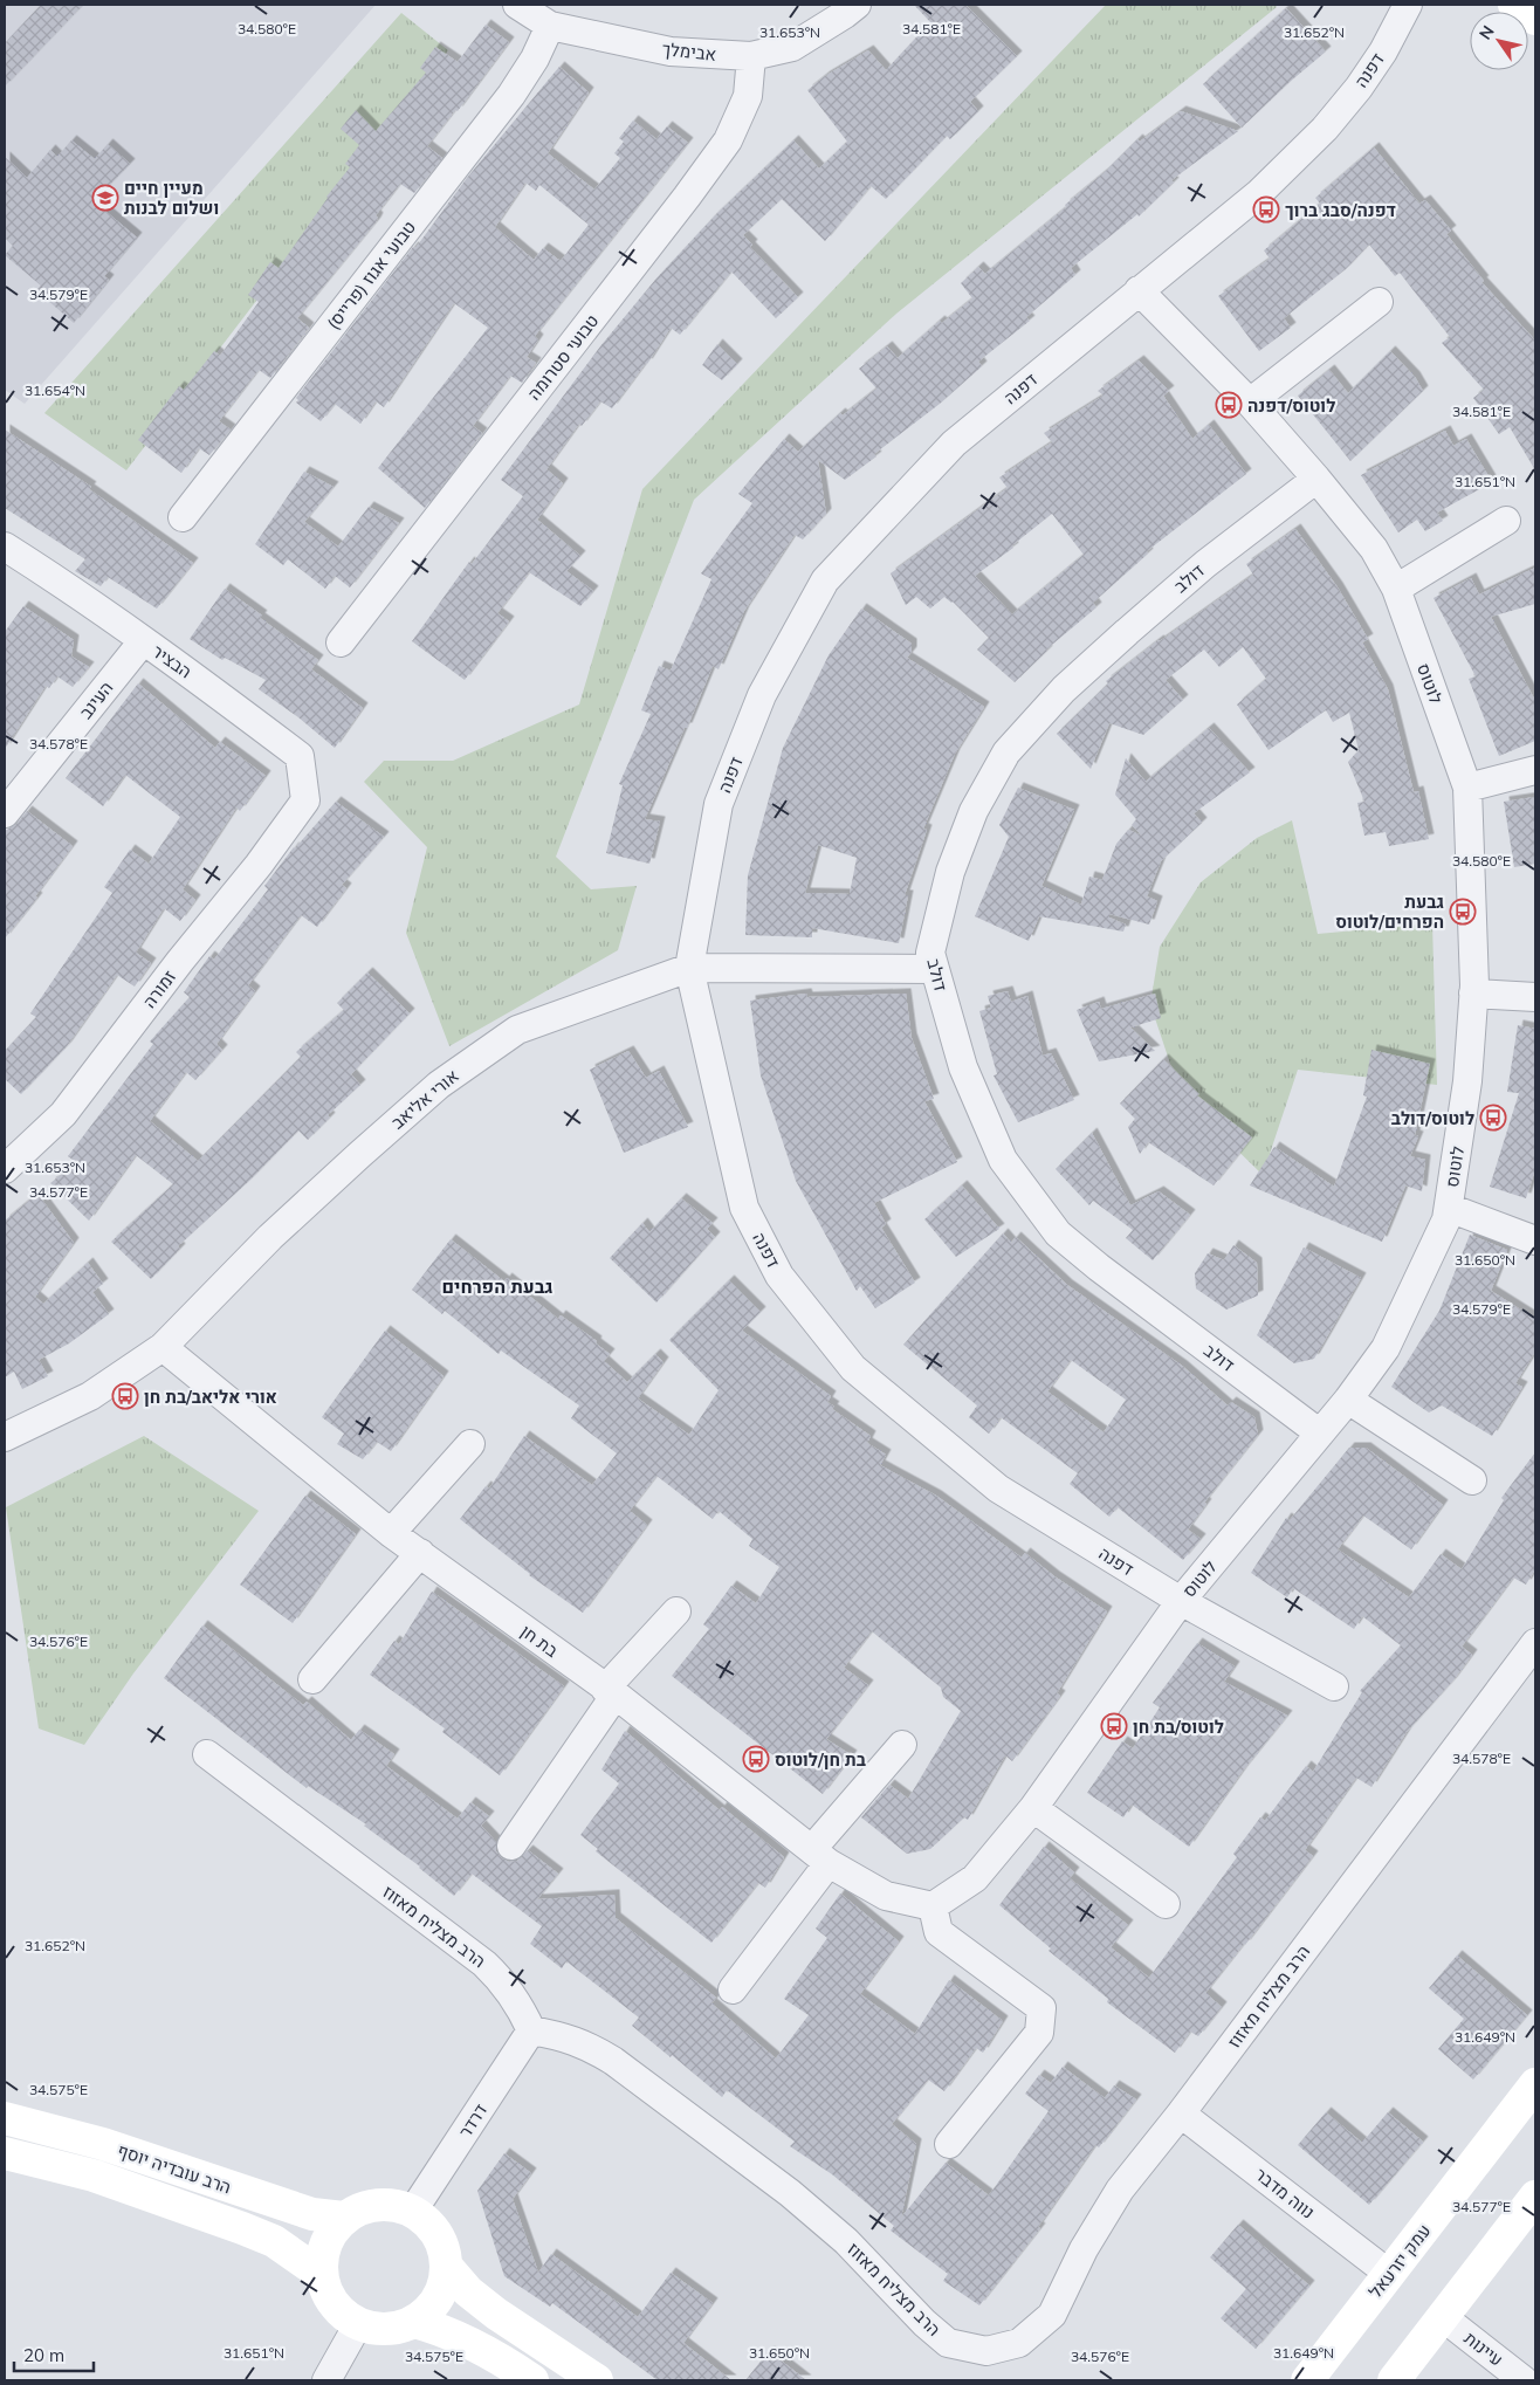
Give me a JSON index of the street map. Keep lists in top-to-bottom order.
{
  "streets": {
    "street": [
      "אבימלך",
      "דפנה",
      "טבועי אגוז (פרייס)",
      "טבועי סטרומה",
      "דולב",
      "הבציר",
      "לוטוס",
      "העינב",
      "זמורה",
      "אורי אליאב",
      "בת חן",
      "הרב מצליח מאזוז",
      "דרדר",
      "הרב עובדיה יוסף",
      "נווה מדבר",
      "עמק יזרעאל",
      "עיינות"
    ]
  },
  "crossings": [
    ["אבימלך", "טבועי אגוז (פרייס)"],
    ["אבימלך", "טבועי סטרומה"],
    ["דפנה", "לוטוס"],
    ["דפנה", "אורי אליאב"],
    ["דולב", "לוטוס"],
    ["דולב", "אורי אליאב"],
    ["הבציר", "העינב"],
    ["הבציר", "זמורה"],
    ["לוטוס", "בת חן"],
    ["אורי אליאב", "בת חן"],
    ["הרב מצליח מאזוז", "דרדר"],
    ["הרב מצליח מאזוז", "נווה מדבר"],
    ["דרדר", "הרב עובדיה יוסף"],
    ["נווה מדבר", "עמק יזרעאל"]
  ],
  "districts": ["גבעת הפרחים"],
  "places": {
    "school or university": ["מעיין חיים ושלום לבנות"],
    "bus stop": [
      "דפנה/סבג ברוך",
      "לוטוס/דפנה",
      "גבעת הפרחים/לוטוס",
      "לוטוס/דולב",
      "אורי אליאב/בת חן",
      "לוטוס/בת חן",
      "בת חן/לוטוס"
    ]
  },
  "scale_bar": "20 m",
  "north": "top left",
  "coordinates": [
    "34.580°E",
    "34.581°E",
    "31.653°N",
    "31.652°N",
    "34.579°E",
    "31.654°N",
    "31.651°N",
    "34.578°E",
    "34.577°E",
    "31.650°N",
    "34.576°E",
    "31.649°N",
    "34.575°E"
  ]
}
